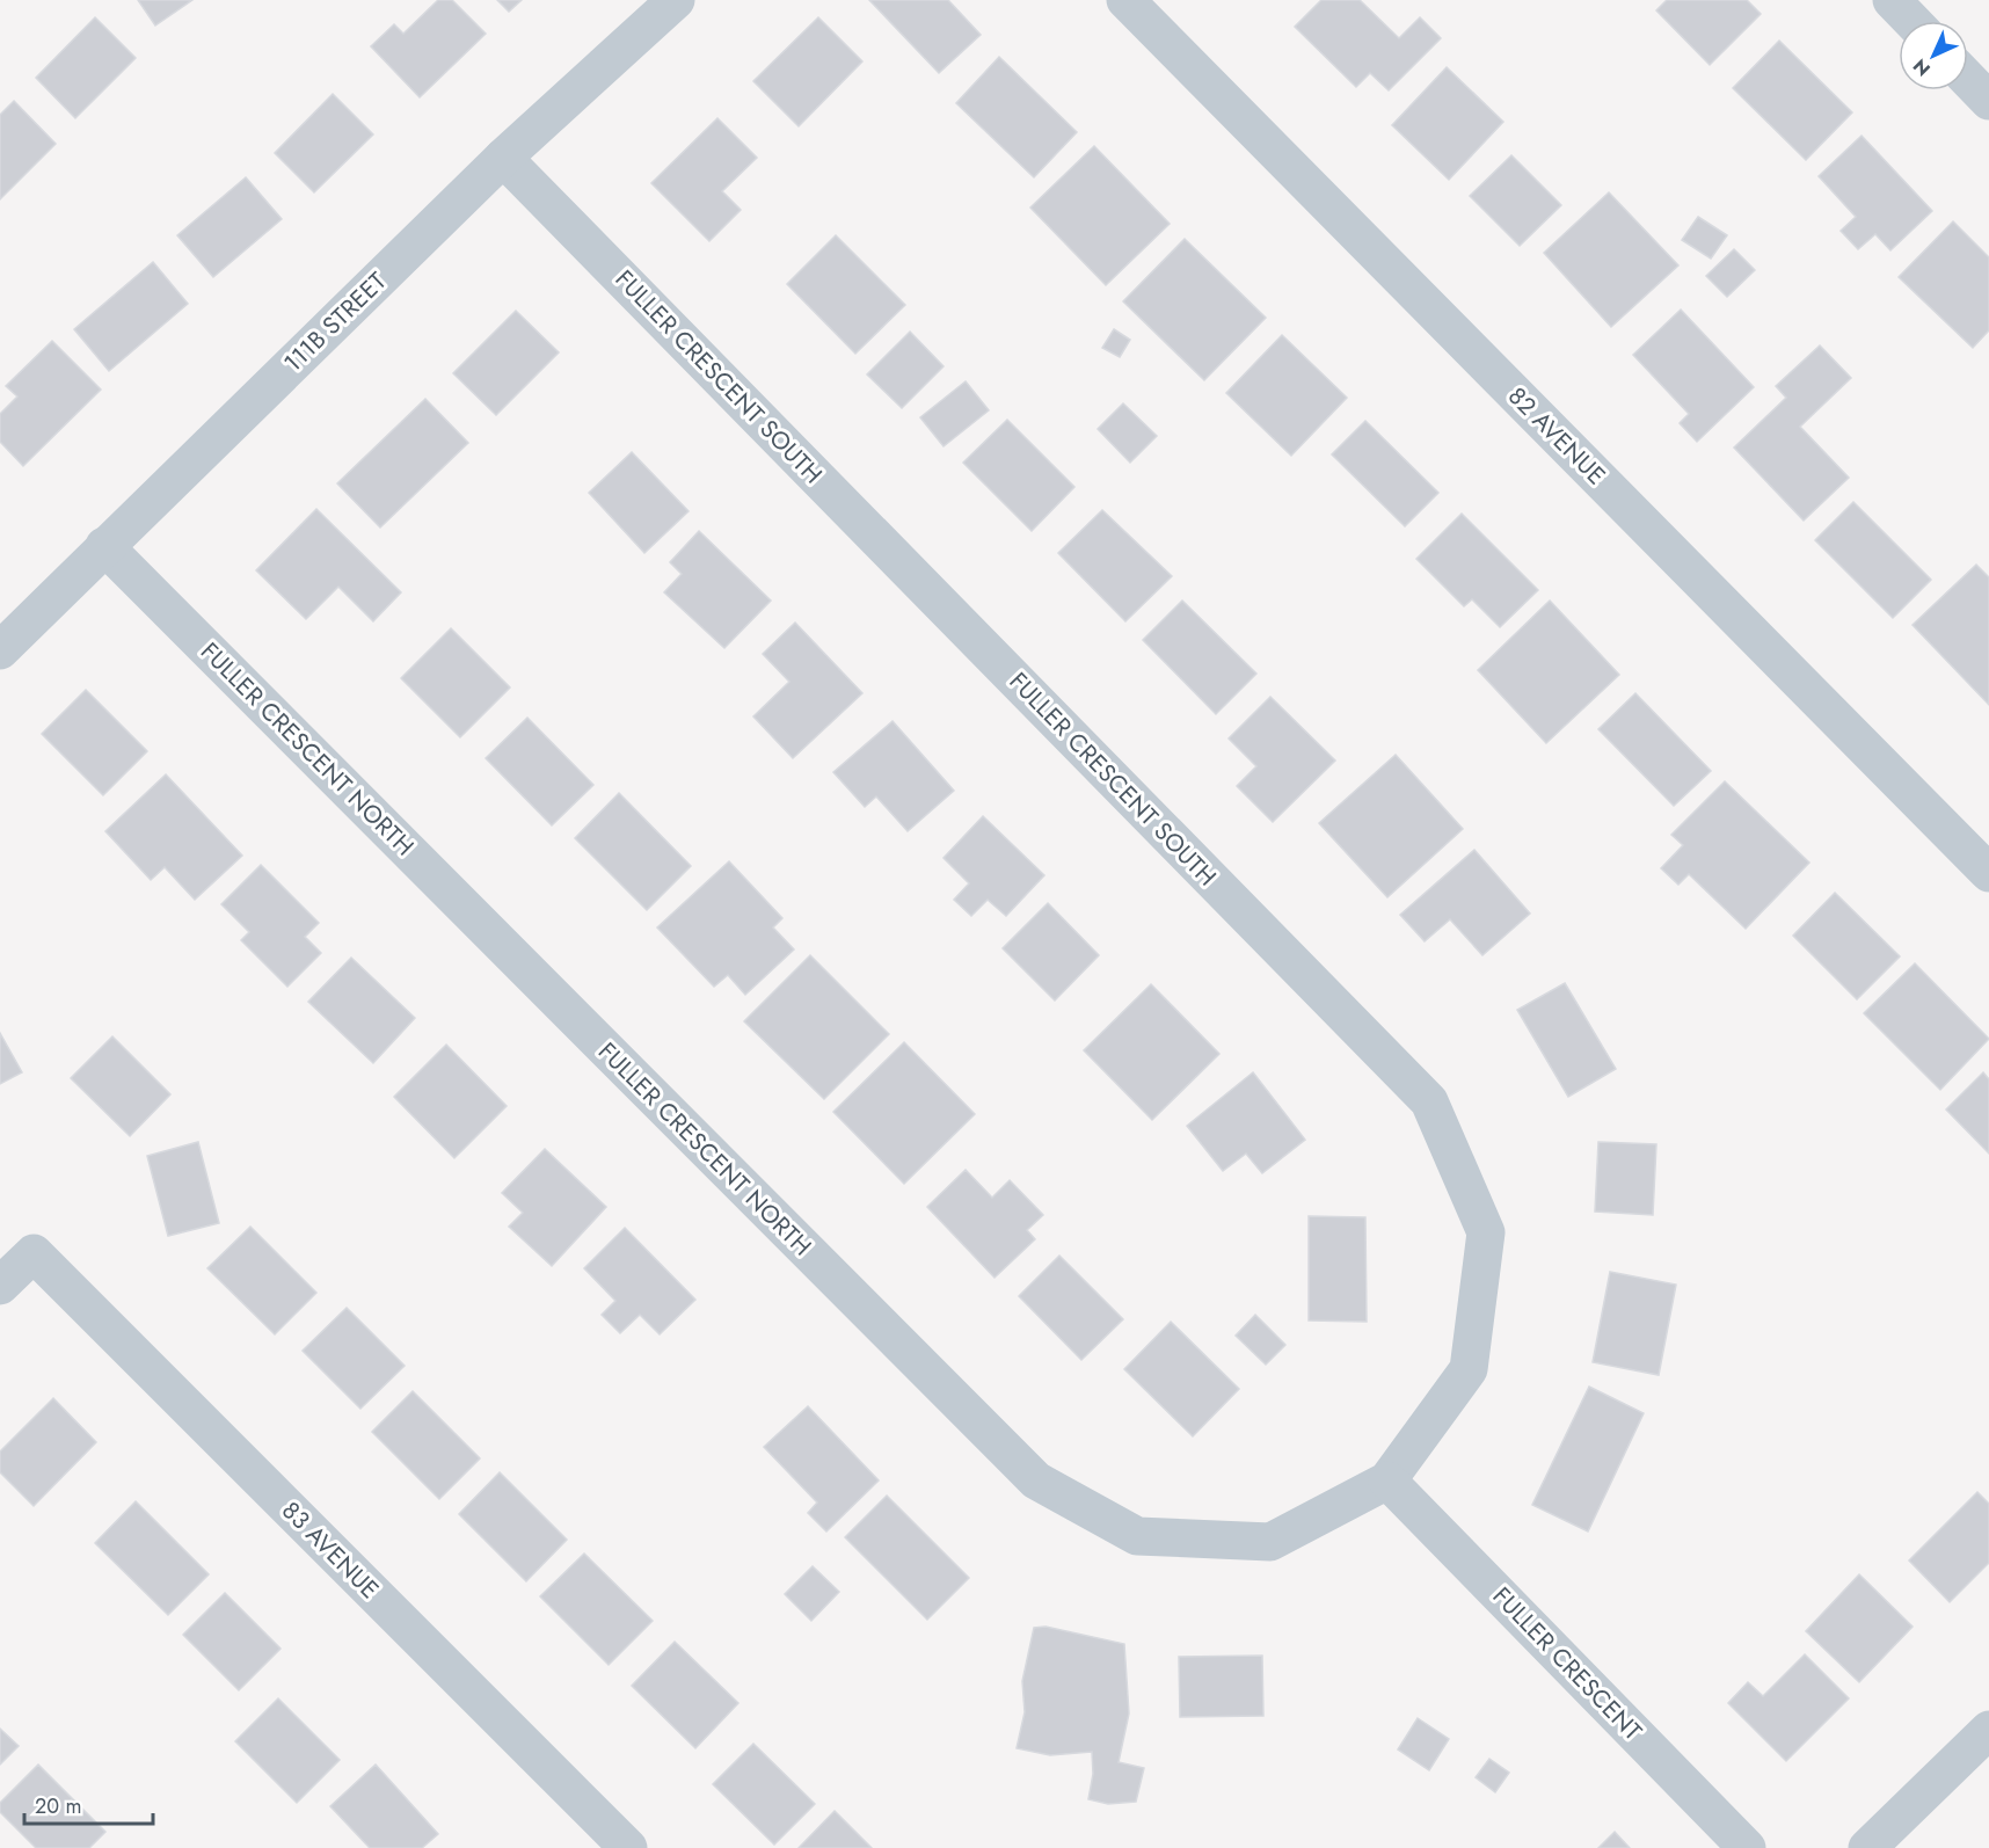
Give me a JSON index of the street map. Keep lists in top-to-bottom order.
{
  "streets": {
    "street": [
      "111B STREET",
      "FULLER CRESCENT SOUTH",
      "82 AVENUE",
      "FULLER CRESCENT NORTH",
      "83 AVENUE",
      "FULLER CRESCENT"
    ]
  },
  "crossings": [
    ["111B STREET", "FULLER CRESCENT SOUTH"],
    ["111B STREET", "FULLER CRESCENT NORTH"],
    ["FULLER CRESCENT SOUTH", "FULLER CRESCENT NORTH"],
    ["FULLER CRESCENT SOUTH", "FULLER CRESCENT"],
    ["FULLER CRESCENT NORTH", "FULLER CRESCENT"]
  ],
  "scale_bar": "20 m",
  "north": "bottom left"
}
